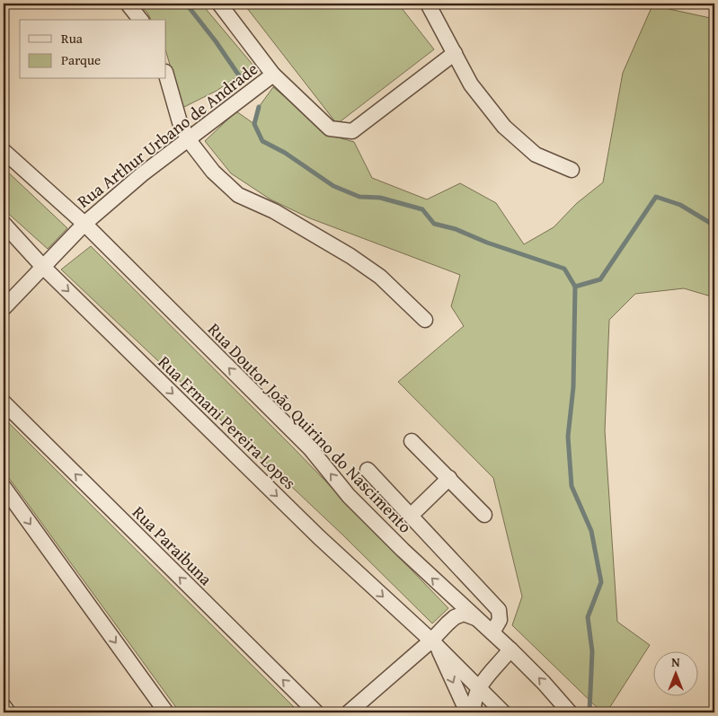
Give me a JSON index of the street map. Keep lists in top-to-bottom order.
{
  "streets": {
    "street": [
      "Rua Arthur Urbano de Andrade",
      "Rua Ermani Pereira Lopes",
      "Rua Doutor João Quirino do Nascimento",
      "Rua Paraibuna"
    ]
  },
  "crossings": [
    ["Rua Arthur Urbano de Andrade", "Rua Ermani Pereira Lopes"],
    ["Rua Arthur Urbano de Andrade", "Rua Doutor João Quirino do Nascimento"]
  ],
  "legend": ["Rua", "Parque"],
  "north": "top"
}
